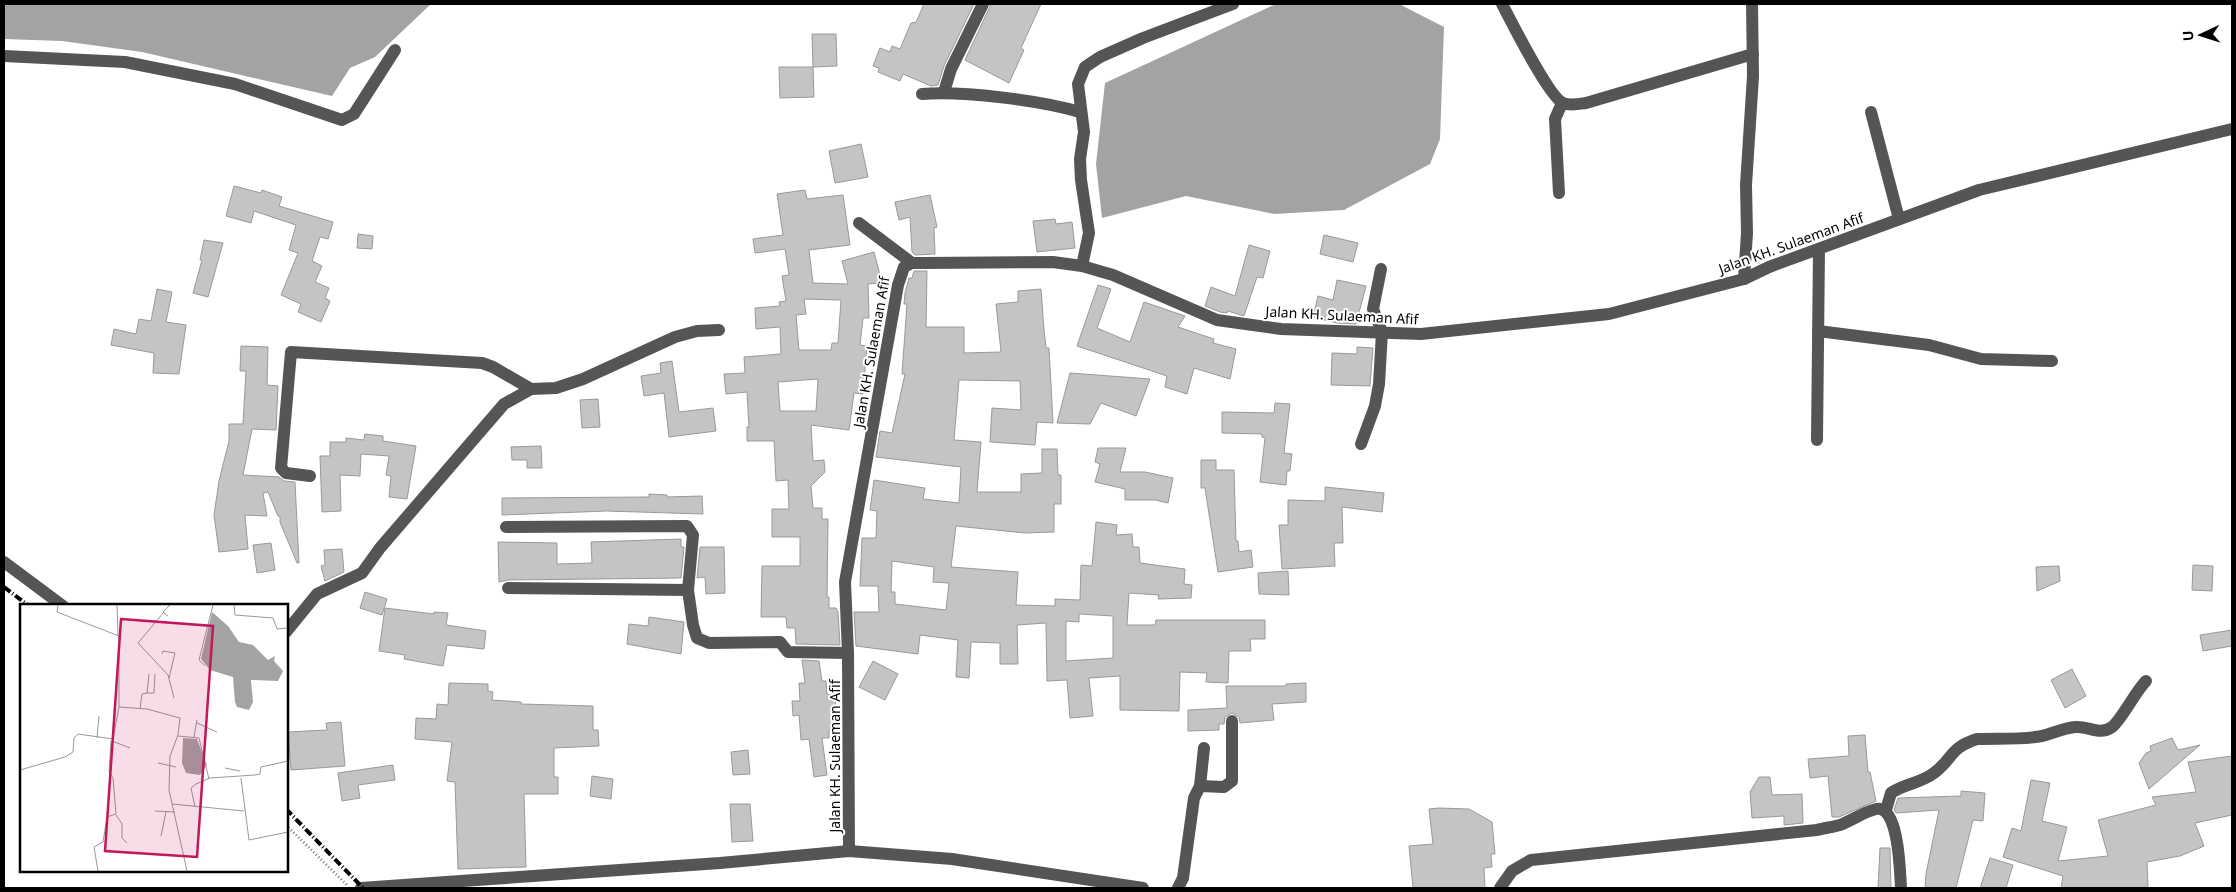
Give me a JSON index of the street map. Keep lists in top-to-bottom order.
{
  "streets": {
    "street": ["Jalan KH. Sulaeman Afif"]
  },
  "north": "left"
}
